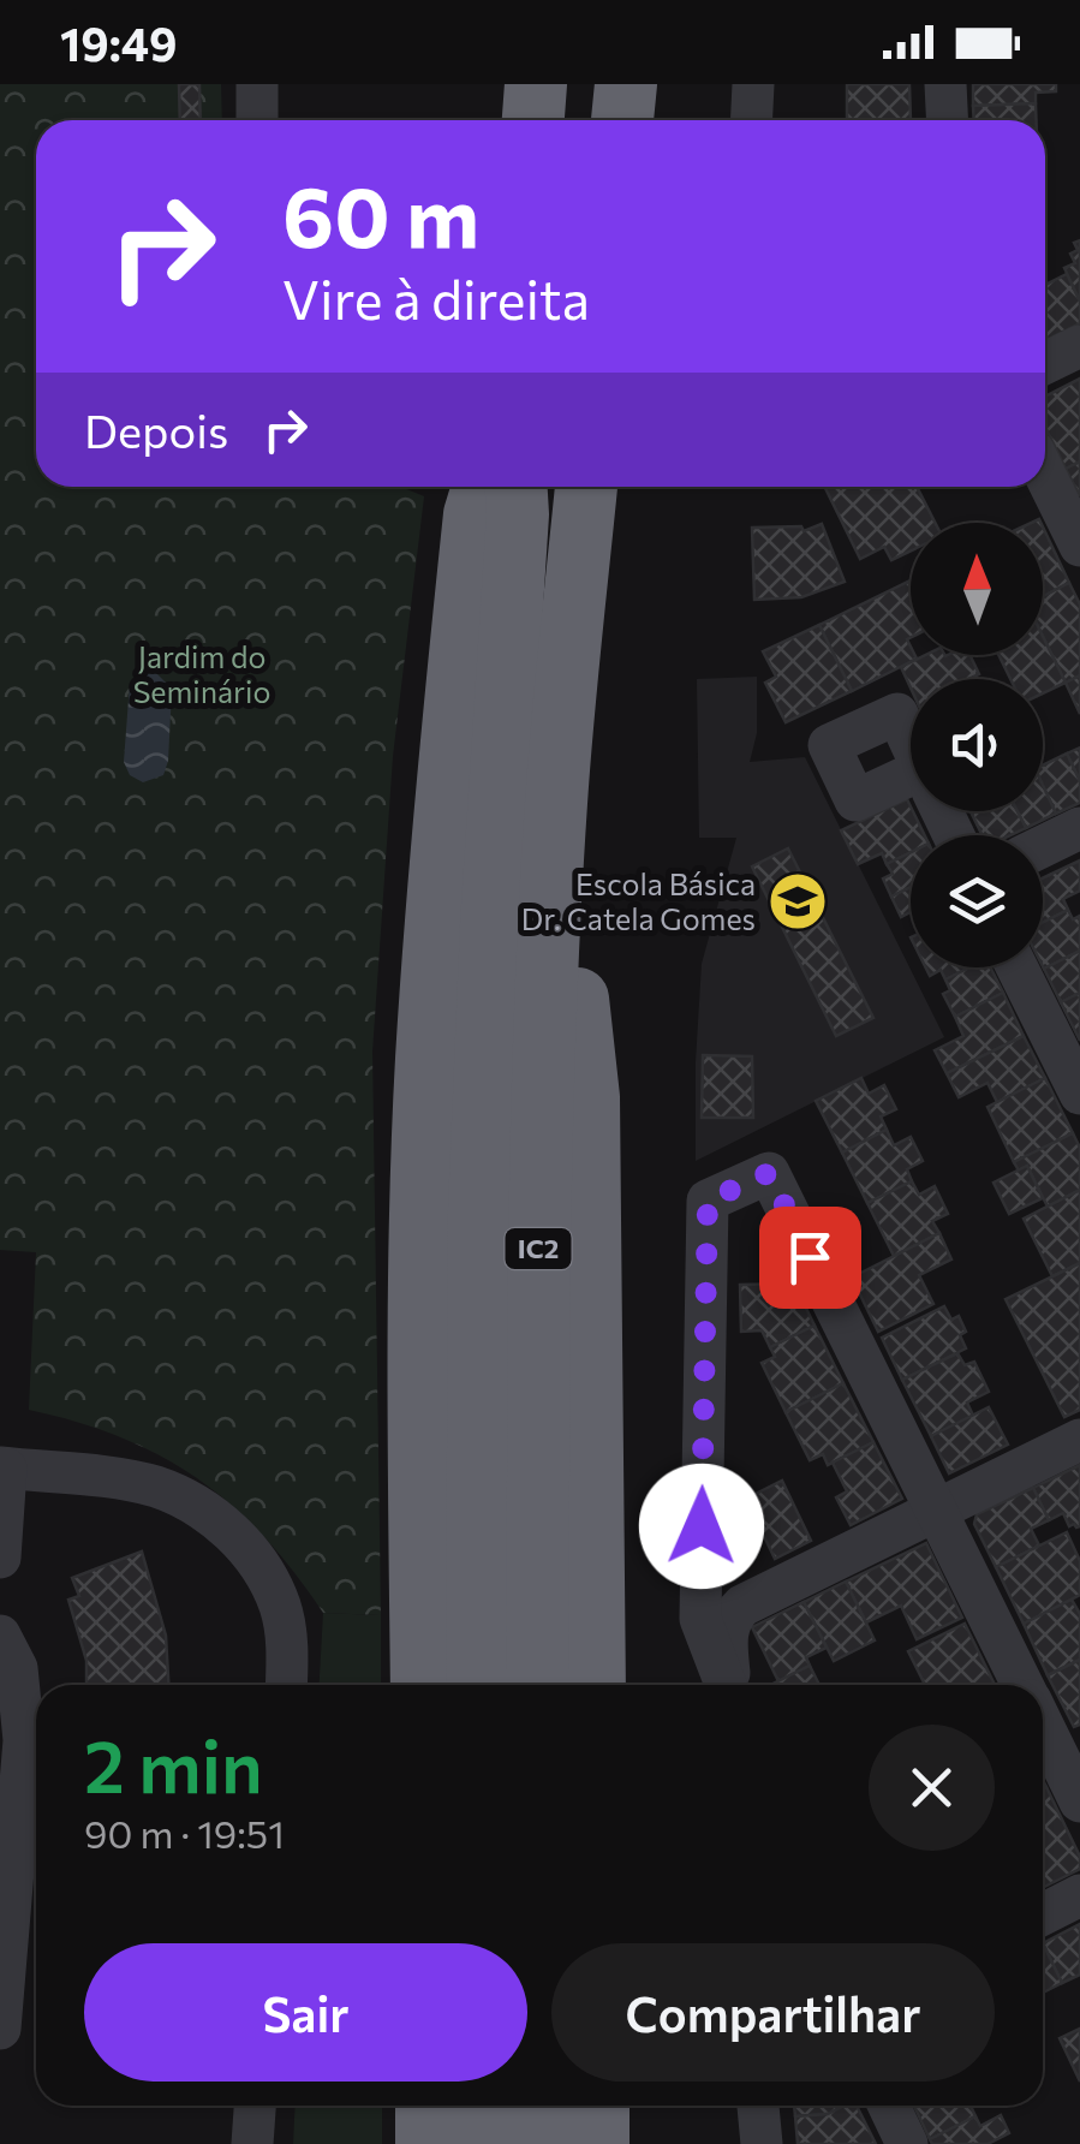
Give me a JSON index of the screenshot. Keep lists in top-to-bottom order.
{
  "streets": {
    "highway": ["IC2"]
  },
  "parks": ["Jardim do Seminário"],
  "places": {
    "school or university": ["Escola Básica Dr. Catela Gomes"]
  },
  "north": "top",
  "page": {
    "status": "19:49",
    "turn": ["60 m", "Vire à direita"],
    "then": "Depois",
    "heading": ["2 min", "90 m · 19:51"],
    "buttons": ["Sair", "Compartilhar"]
  }
}
